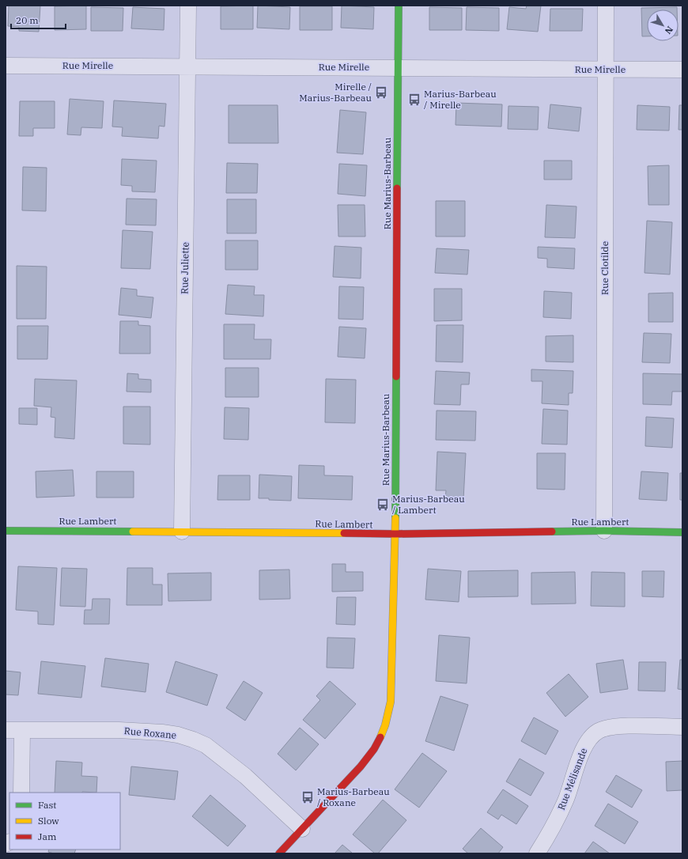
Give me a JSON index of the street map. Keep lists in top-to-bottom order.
{
  "streets": {
    "street": [
      "Rue Mirelle",
      "Rue Marius-Barbeau",
      "Rue Juliette",
      "Rue Clotilde",
      "Rue Lambert",
      "Rue Roxane",
      "Rue Mélisande"
    ]
  },
  "crossings": [
    ["Rue Mirelle", "Rue Marius-Barbeau"],
    ["Rue Mirelle", "Rue Juliette"],
    ["Rue Mirelle", "Rue Clotilde"],
    ["Rue Marius-Barbeau", "Rue Lambert"],
    ["Rue Marius-Barbeau", "Rue Roxane"],
    ["Rue Juliette", "Rue Lambert"],
    ["Rue Clotilde", "Rue Lambert"]
  ],
  "places": {
    "bus stop": [
      "Mirelle / Marius-Barbeau",
      "Marius-Barbeau / Mirelle",
      "Marius-Barbeau / Lambert",
      "Marius-Barbeau / Roxane"
    ]
  },
  "legend": ["Fast", "Slow", "Jam"],
  "scale_bar": "20 m",
  "north": "bottom right"
}
